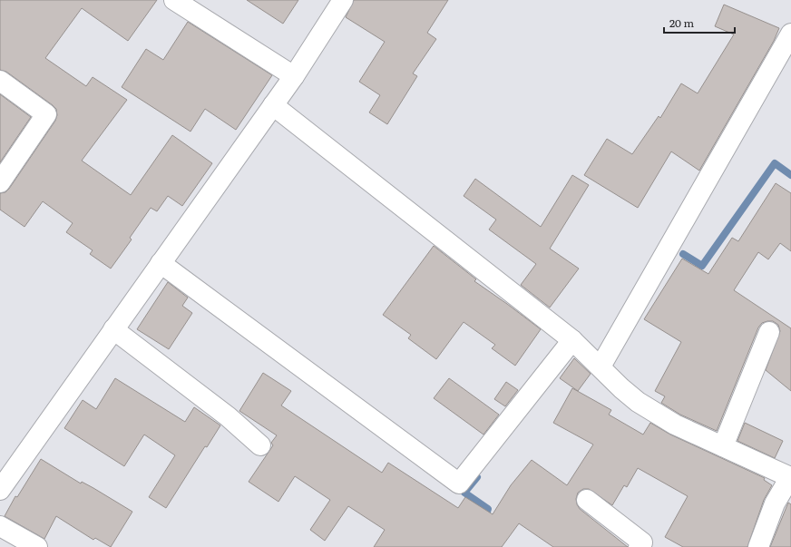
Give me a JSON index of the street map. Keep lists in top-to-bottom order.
{
  "scale_bar": "20 m"
}
